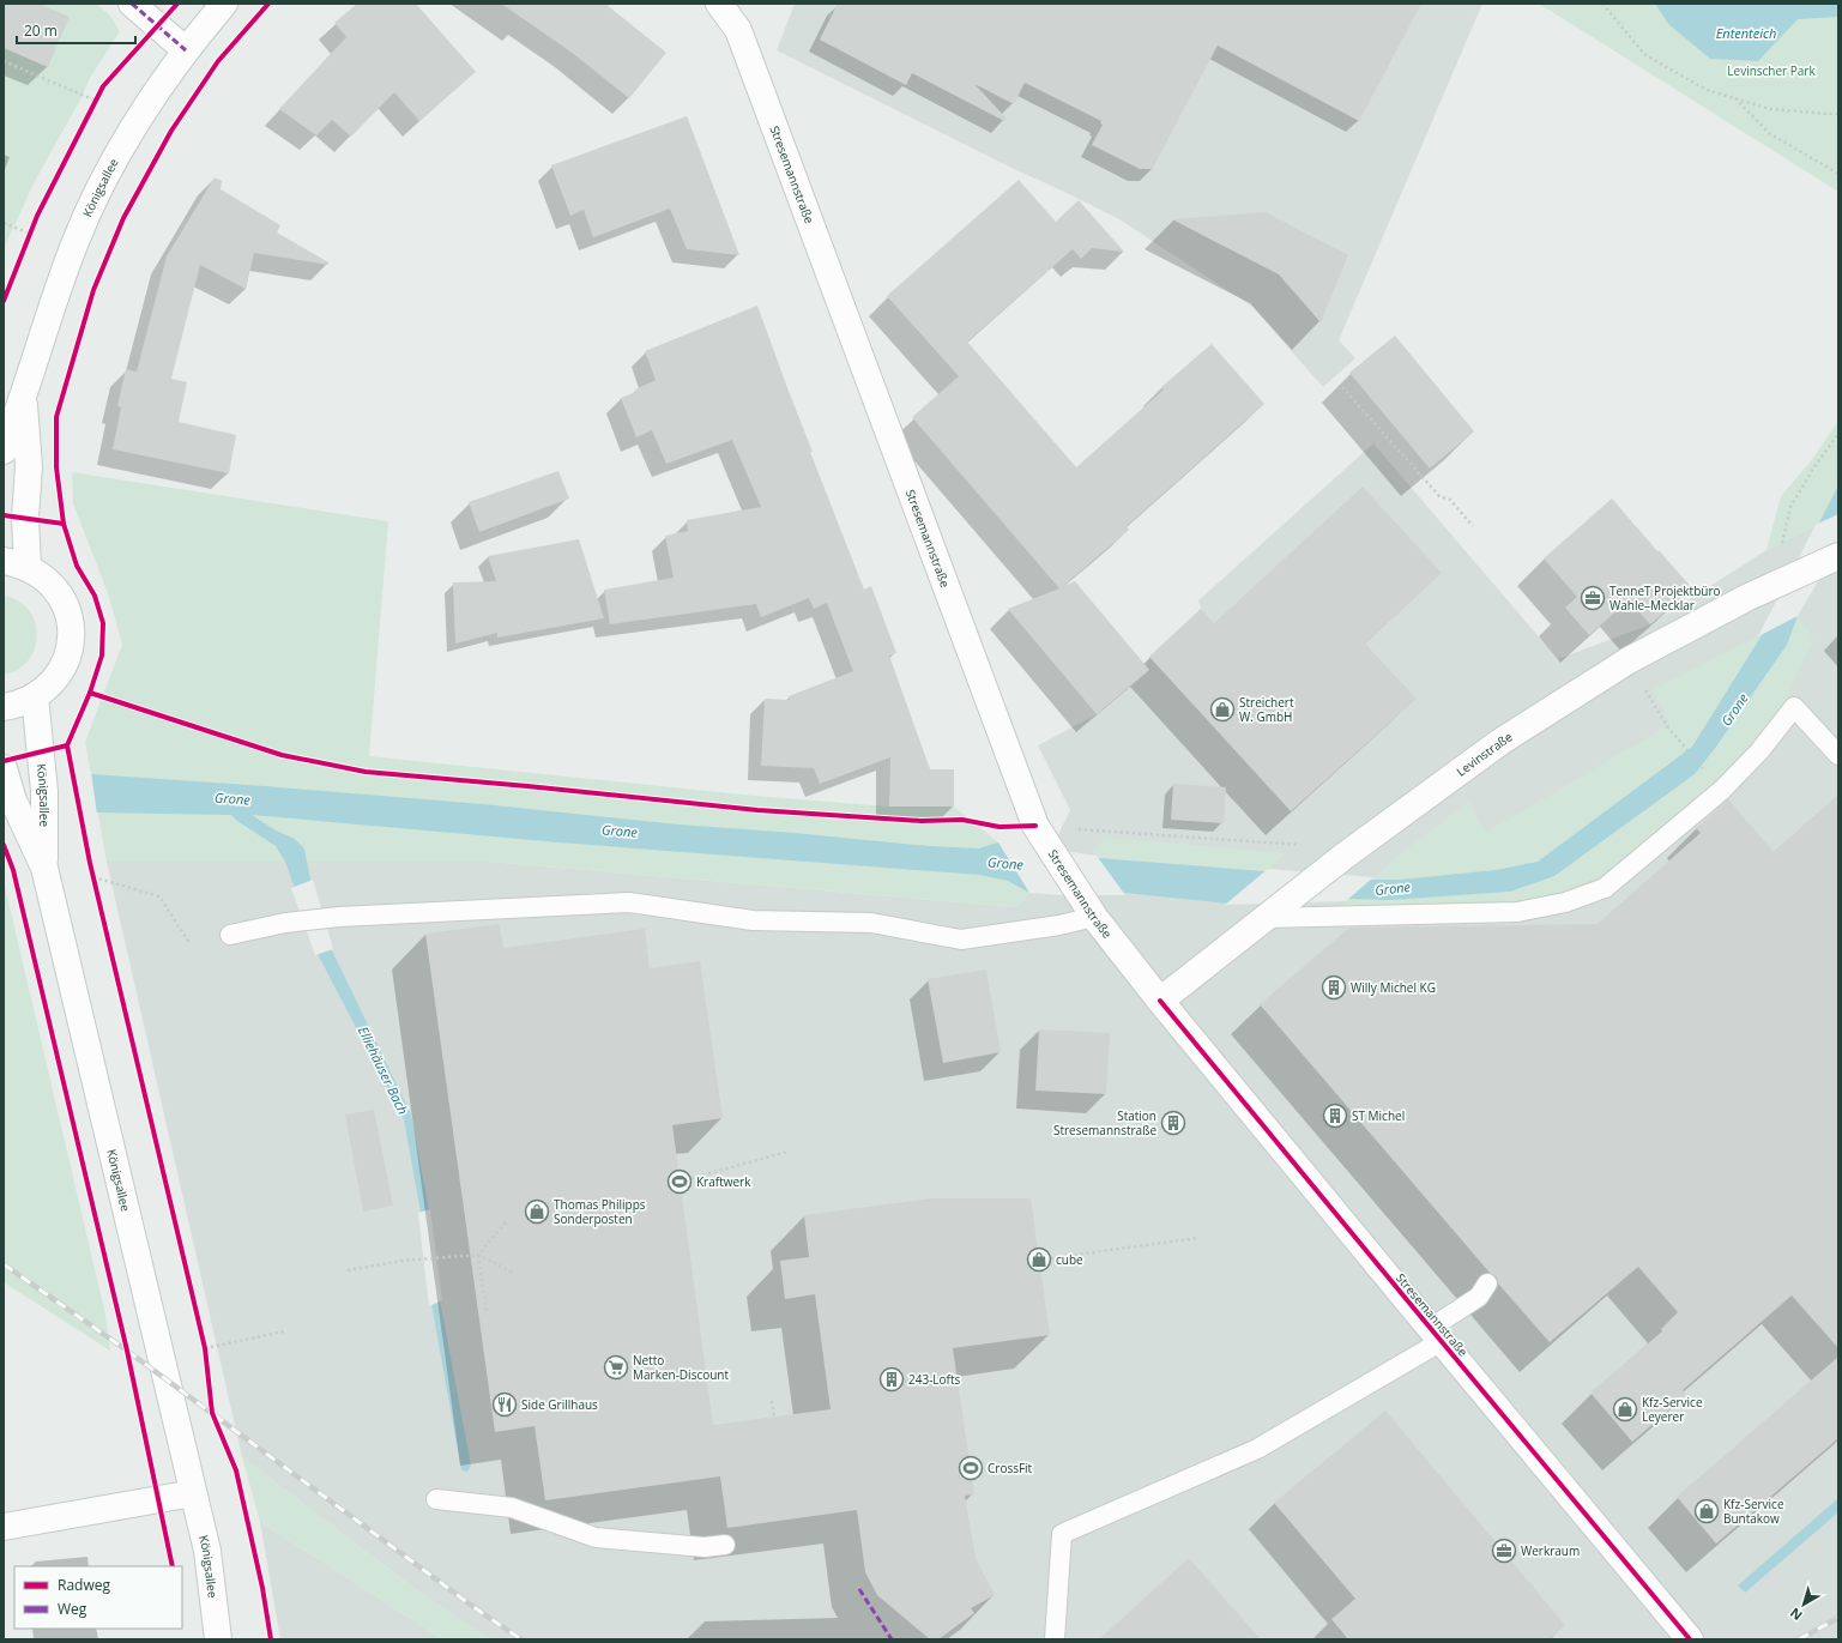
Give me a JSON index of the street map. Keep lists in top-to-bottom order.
{
  "streets": {
    "street": ["Stresemannstraße", "Königsallee", "Levinstraße"]
  },
  "crossings": [
    ["Stresemannstraße", "Levinstraße"]
  ],
  "water": ["Ententeich", "Grone", "Elliehäuser Bach"],
  "parks": ["Levinscher Park"],
  "places": {
    "office": ["TenneT Projektbüro Wahle–Mecklar", "Werkraum"],
    "shop": [
      "Streichert W. GmbH",
      "Thomas Philipps Sonderposten",
      "cube",
      "Kfz-Service Leyerer",
      "Kfz-Service Buntakow"
    ],
    "building": [
      "Willy Michel KG",
      "ST Michel",
      "Station Stresemannstraße",
      "243-Lofts"
    ],
    "sports": ["Kraftwerk", "CrossFit"],
    "supermarket": ["Netto Marken-Discount"],
    "restaurant": ["Side Grillhaus"]
  },
  "legend": ["Radweg", "Weg"],
  "scale_bar": "20 m",
  "north": "bottom left"
}
